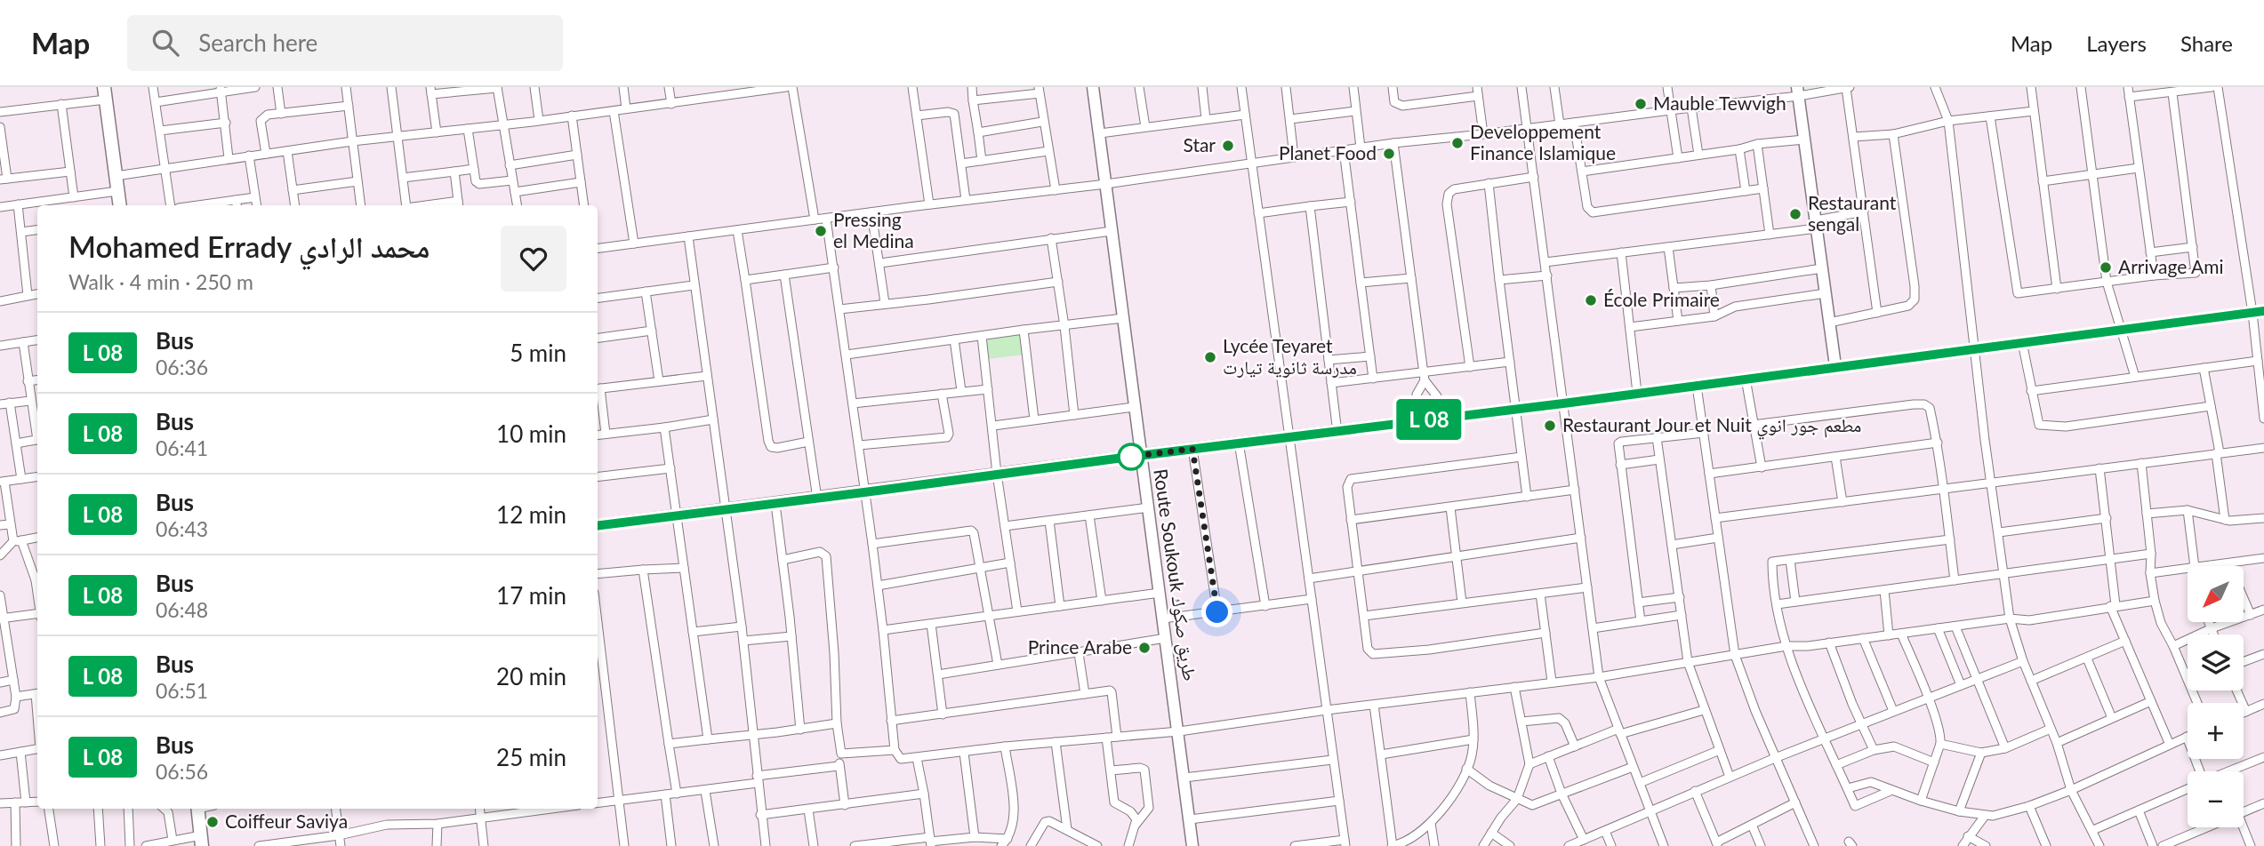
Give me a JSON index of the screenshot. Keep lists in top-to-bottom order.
{
  "streets": {
    "street": ["Route Soukouk طريق صكوك"]
  },
  "places": [
    "Mauble Tewvigh",
    "Developpement Finance Islamique",
    "Star",
    "Planet Food",
    "Restaurant sengal",
    "Pressing el Medina",
    "Arrivage Ami",
    "École Primaire",
    "Lycée Teyaret مدرسة ثانوية تيارت",
    "Restaurant Jour et Nuit مطعم جور انوي",
    "Prince Arabe",
    "Coiffeur Saviya"
  ],
  "north": "bottom left",
  "page": {
    "header": "Map",
    "search": "Search here",
    "nav": ["Map", "Layers", "Share"],
    "on_map": "L 08",
    "heading": ["Mohamed Errady محمد الرادي", "Walk · 4 min · 250 m"],
    "list": [
      {
        "mark": "L 08",
        "name": "Bus",
        "note": "06:36",
        "value": "5 min"
      },
      {
        "mark": "L 08",
        "name": "Bus",
        "note": "06:41",
        "value": "10 min"
      },
      {
        "mark": "L 08",
        "name": "Bus",
        "note": "06:43",
        "value": "12 min"
      },
      {
        "mark": "L 08",
        "name": "Bus",
        "note": "06:48",
        "value": "17 min"
      },
      {
        "mark": "L 08",
        "name": "Bus",
        "note": "06:51",
        "value": "20 min"
      },
      {
        "mark": "L 08",
        "name": "Bus",
        "note": "06:56",
        "value": "25 min"
      }
    ],
    "map_buttons": ["+", "−"]
  }
}
